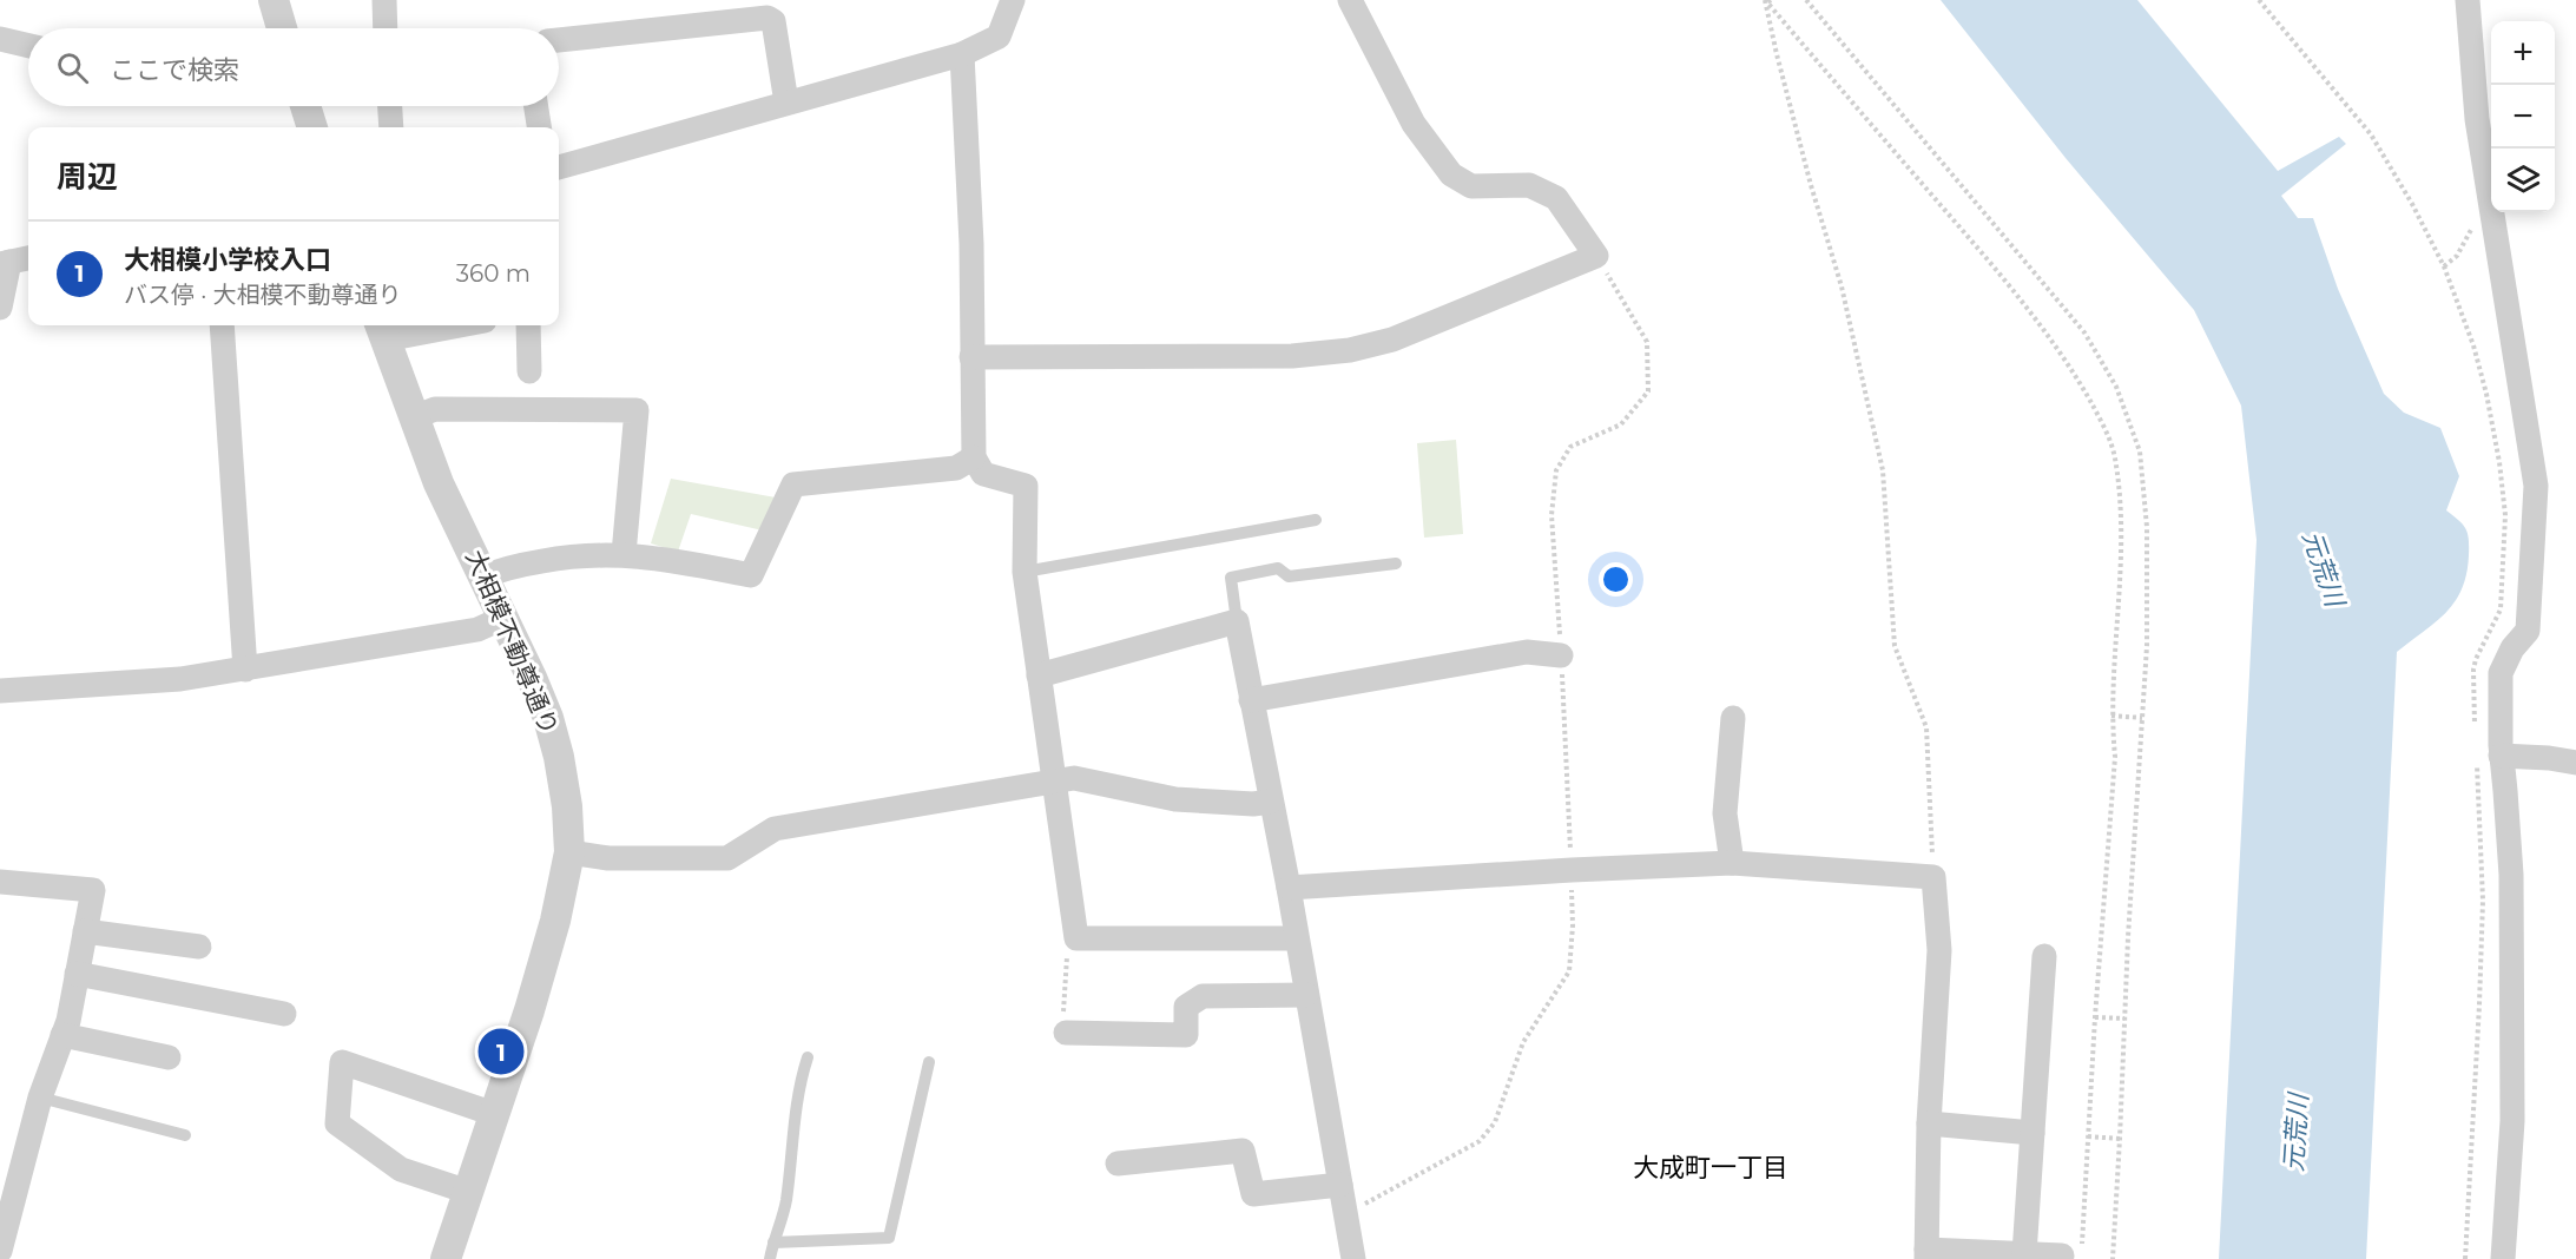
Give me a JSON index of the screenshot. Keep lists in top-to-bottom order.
{
  "streets": {
    "street": ["大相模不動尊通り"]
  },
  "districts": ["大成町一丁目"],
  "water": ["元荒川"],
  "page": {
    "map_buttons": ["+", "−"],
    "search": "ここで検索",
    "heading": "周辺",
    "list": [
      {
        "mark": "1",
        "name": "大相模小学校入口",
        "note": "バス停 · 大相模不動尊通り",
        "value": "360 m"
      }
    ],
    "pins": "1"
  }
}
